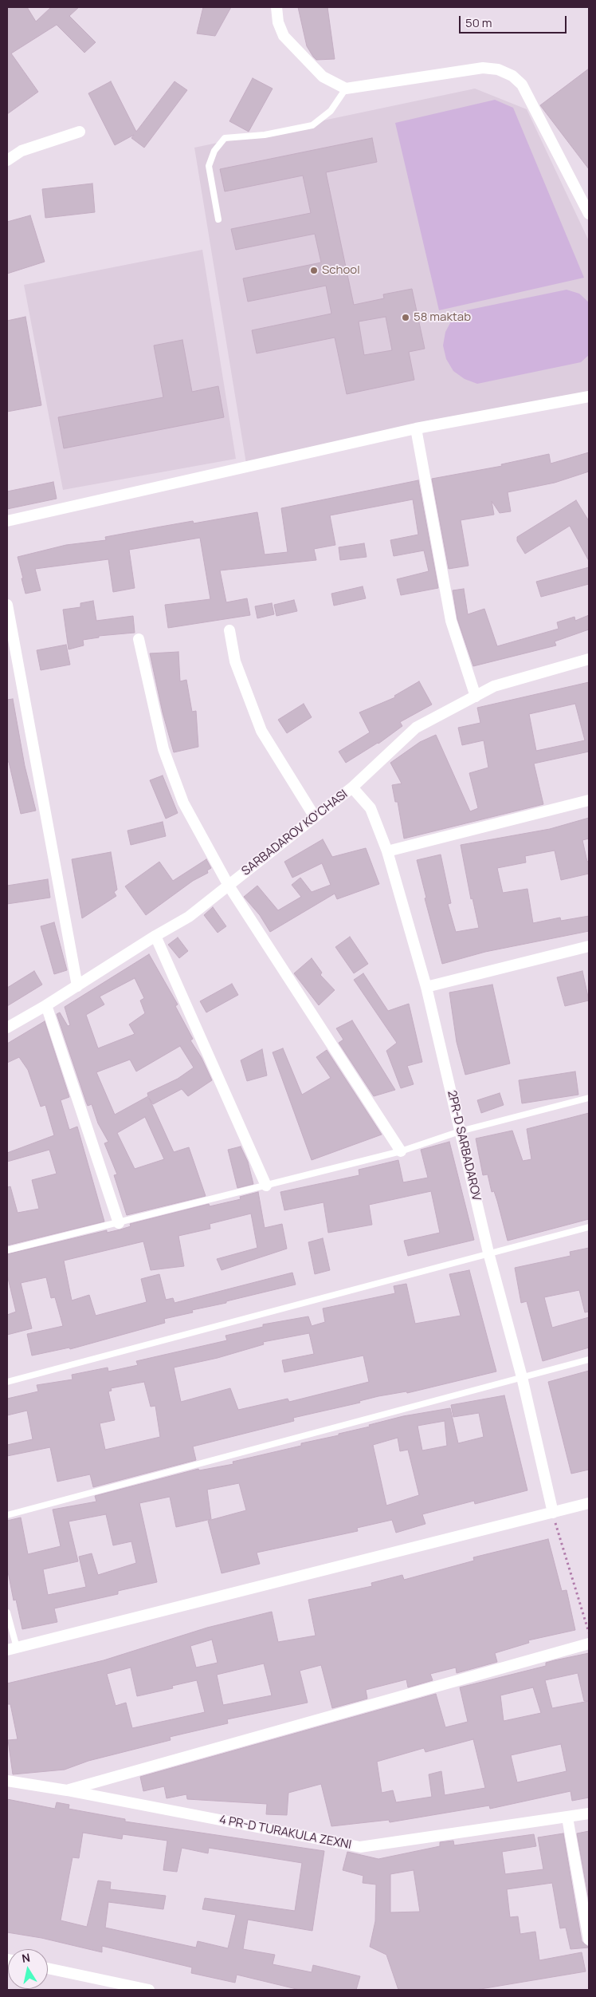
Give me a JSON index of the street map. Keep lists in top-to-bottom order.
{
  "streets": {
    "street": ["SARBADAROV KO'CHASI", "2PR-D SARBADAROV", "4 PR-D TURAKULA ZEXNI"]
  },
  "crossings": [
    ["SARBADAROV KO'CHASI", "2PR-D SARBADAROV"]
  ],
  "places": ["School", "58 maktab"],
  "scale_bar": "50 m",
  "north": "top"
}
